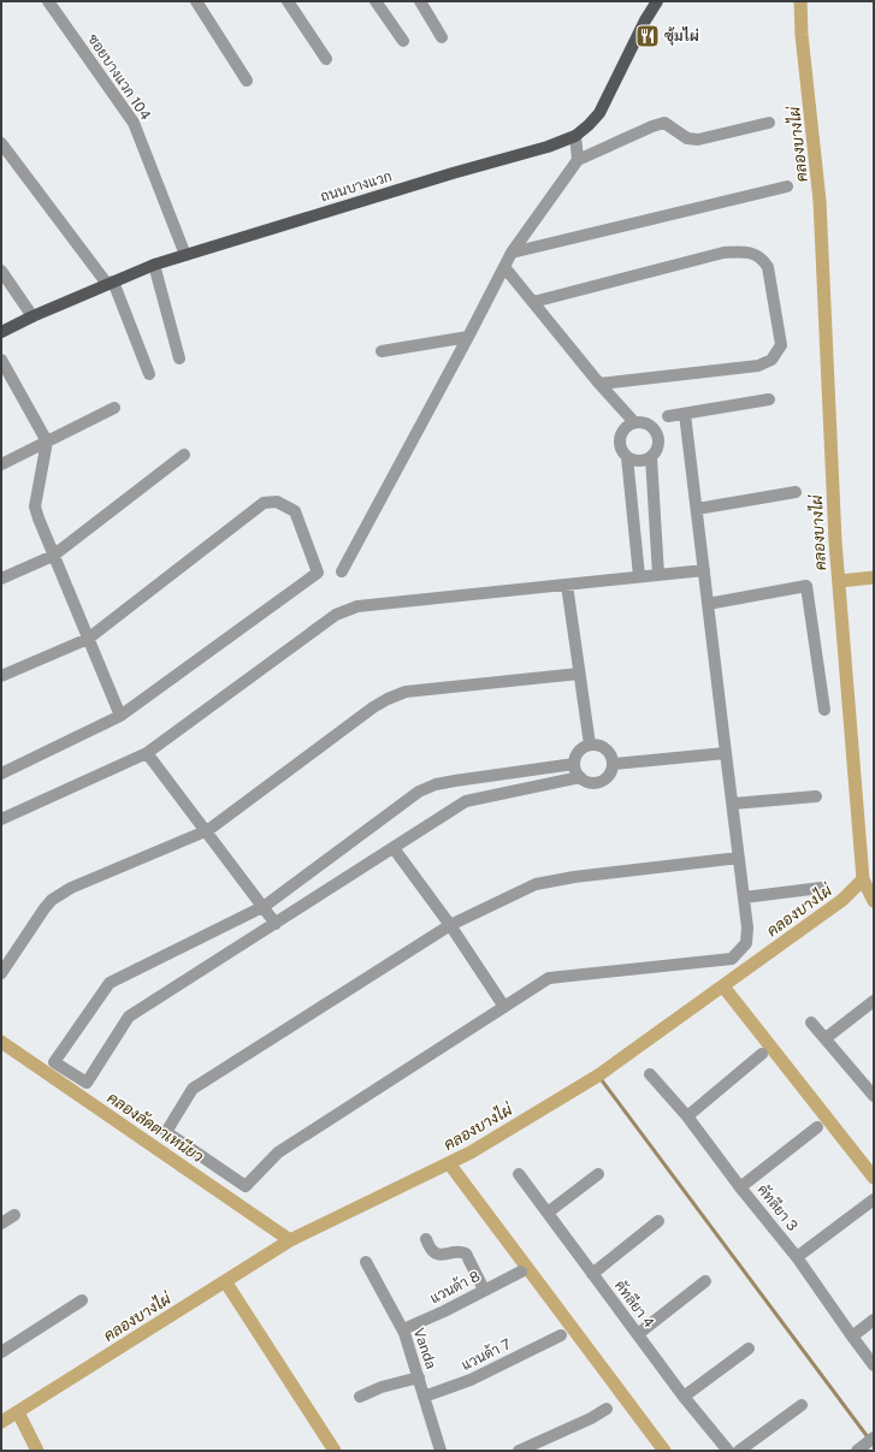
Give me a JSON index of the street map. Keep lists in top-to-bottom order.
{
  "streets": {
    "main road": ["ถนนบางแวก"],
    "street": [
      "ซอยบางแวก 104",
      "คัทลียา 3",
      "แวนด้า 8",
      "คัทลียา 4",
      "Vanda",
      "แวนด้า 7"
    ]
  },
  "crossings": [
    ["ซอยบางแวก 104", "ถนนบางแวก"],
    ["แวนด้า 8", "Vanda"],
    ["Vanda", "แวนด้า 7"]
  ],
  "water": ["คลองบางไผ่", "คลองลัดตาเหนียว"],
  "places": {
    "restaurant": ["ซุ้มไผ่"]
  }
}
